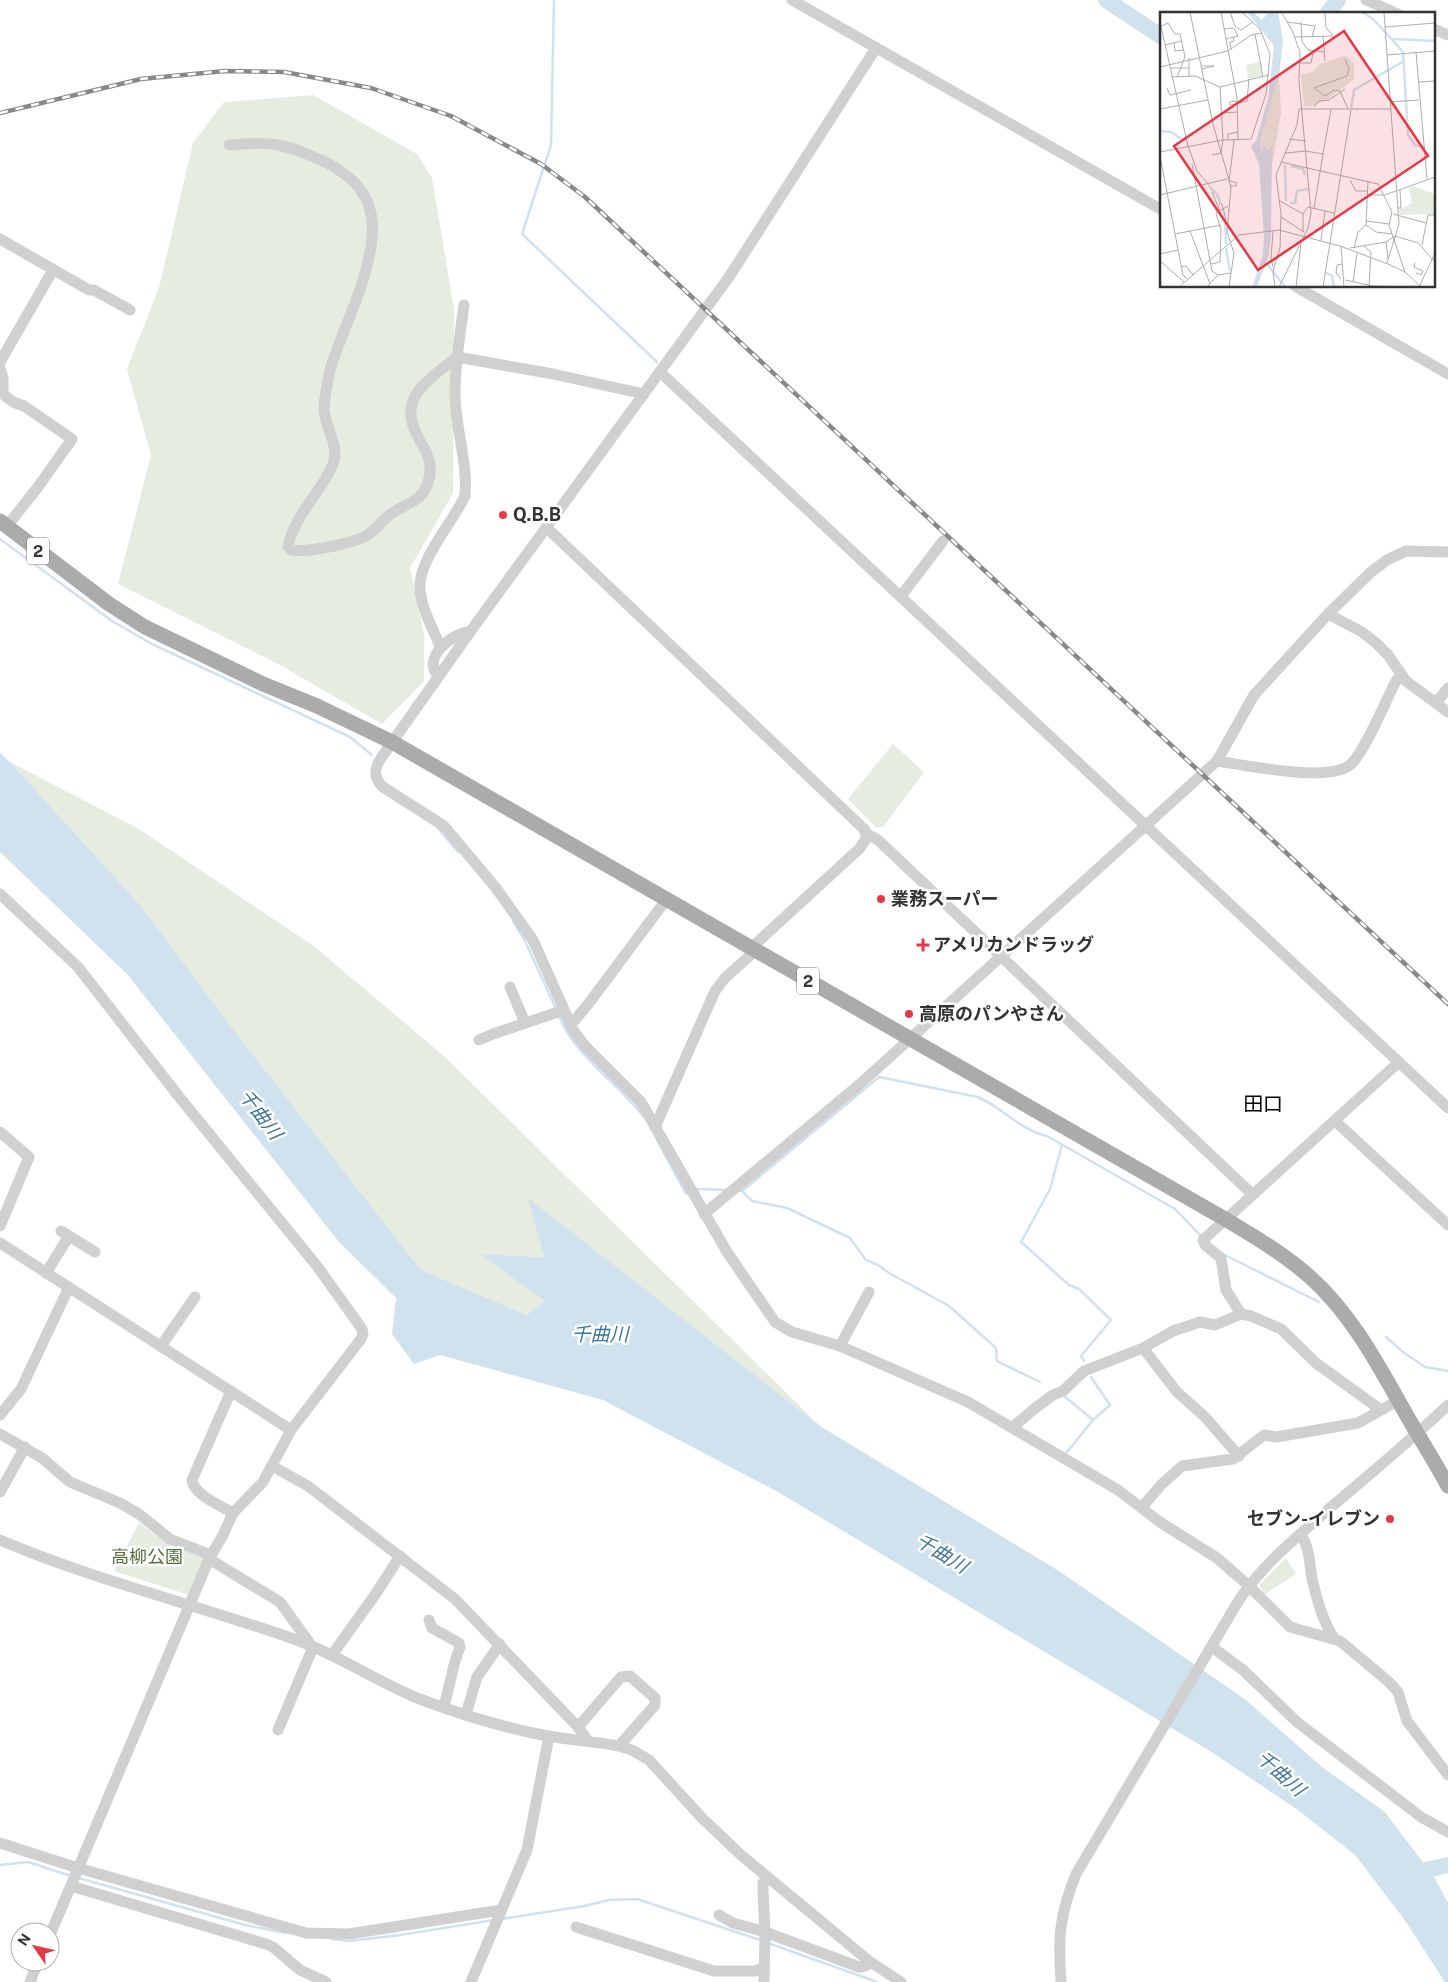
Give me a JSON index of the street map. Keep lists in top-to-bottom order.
{
  "streets": {
    "main road": ["2"]
  },
  "districts": ["田口"],
  "water": ["千曲川"],
  "parks": ["高柳公園"],
  "places": {
    "other": [
      "Q.B.B",
      "業務スーパー",
      "高原のパンやさん",
      "セブン-イレブン"
    ],
    "health": ["アメリカンドラッグ"]
  },
  "north": "top left"
}
